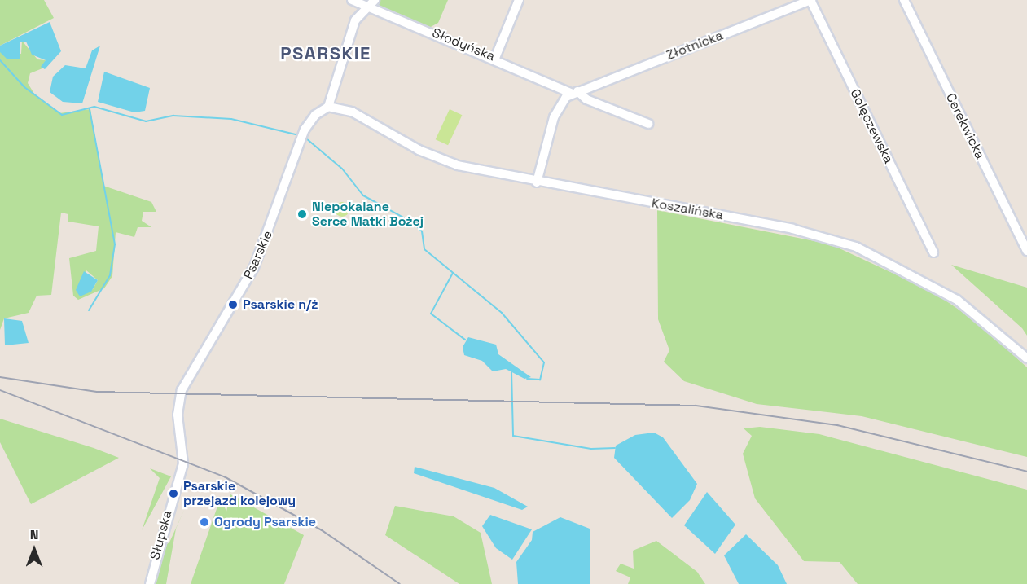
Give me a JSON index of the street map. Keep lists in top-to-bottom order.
{
  "streets": {
    "street": [
      "Słodyńska",
      "Złotnicka",
      "Golęczewska",
      "Cerekwicka",
      "Koszalińska",
      "Psarskie",
      "Słupska"
    ]
  },
  "crossings": [
    ["Słodyńska", "Złotnicka"],
    ["Złotnicka", "Golęczewska"],
    ["Złotnicka", "Koszalińska"],
    ["Koszalińska", "Psarskie"],
    ["Psarskie", "Słupska"]
  ],
  "districts": ["PSARSKIE"],
  "places": [
    "Niepokalane Serce Matki Bożej",
    "Psarskie n/ż",
    "Psarskie przejazd kolejowy",
    "Ogrody Psarskie"
  ],
  "north": "top"
}
